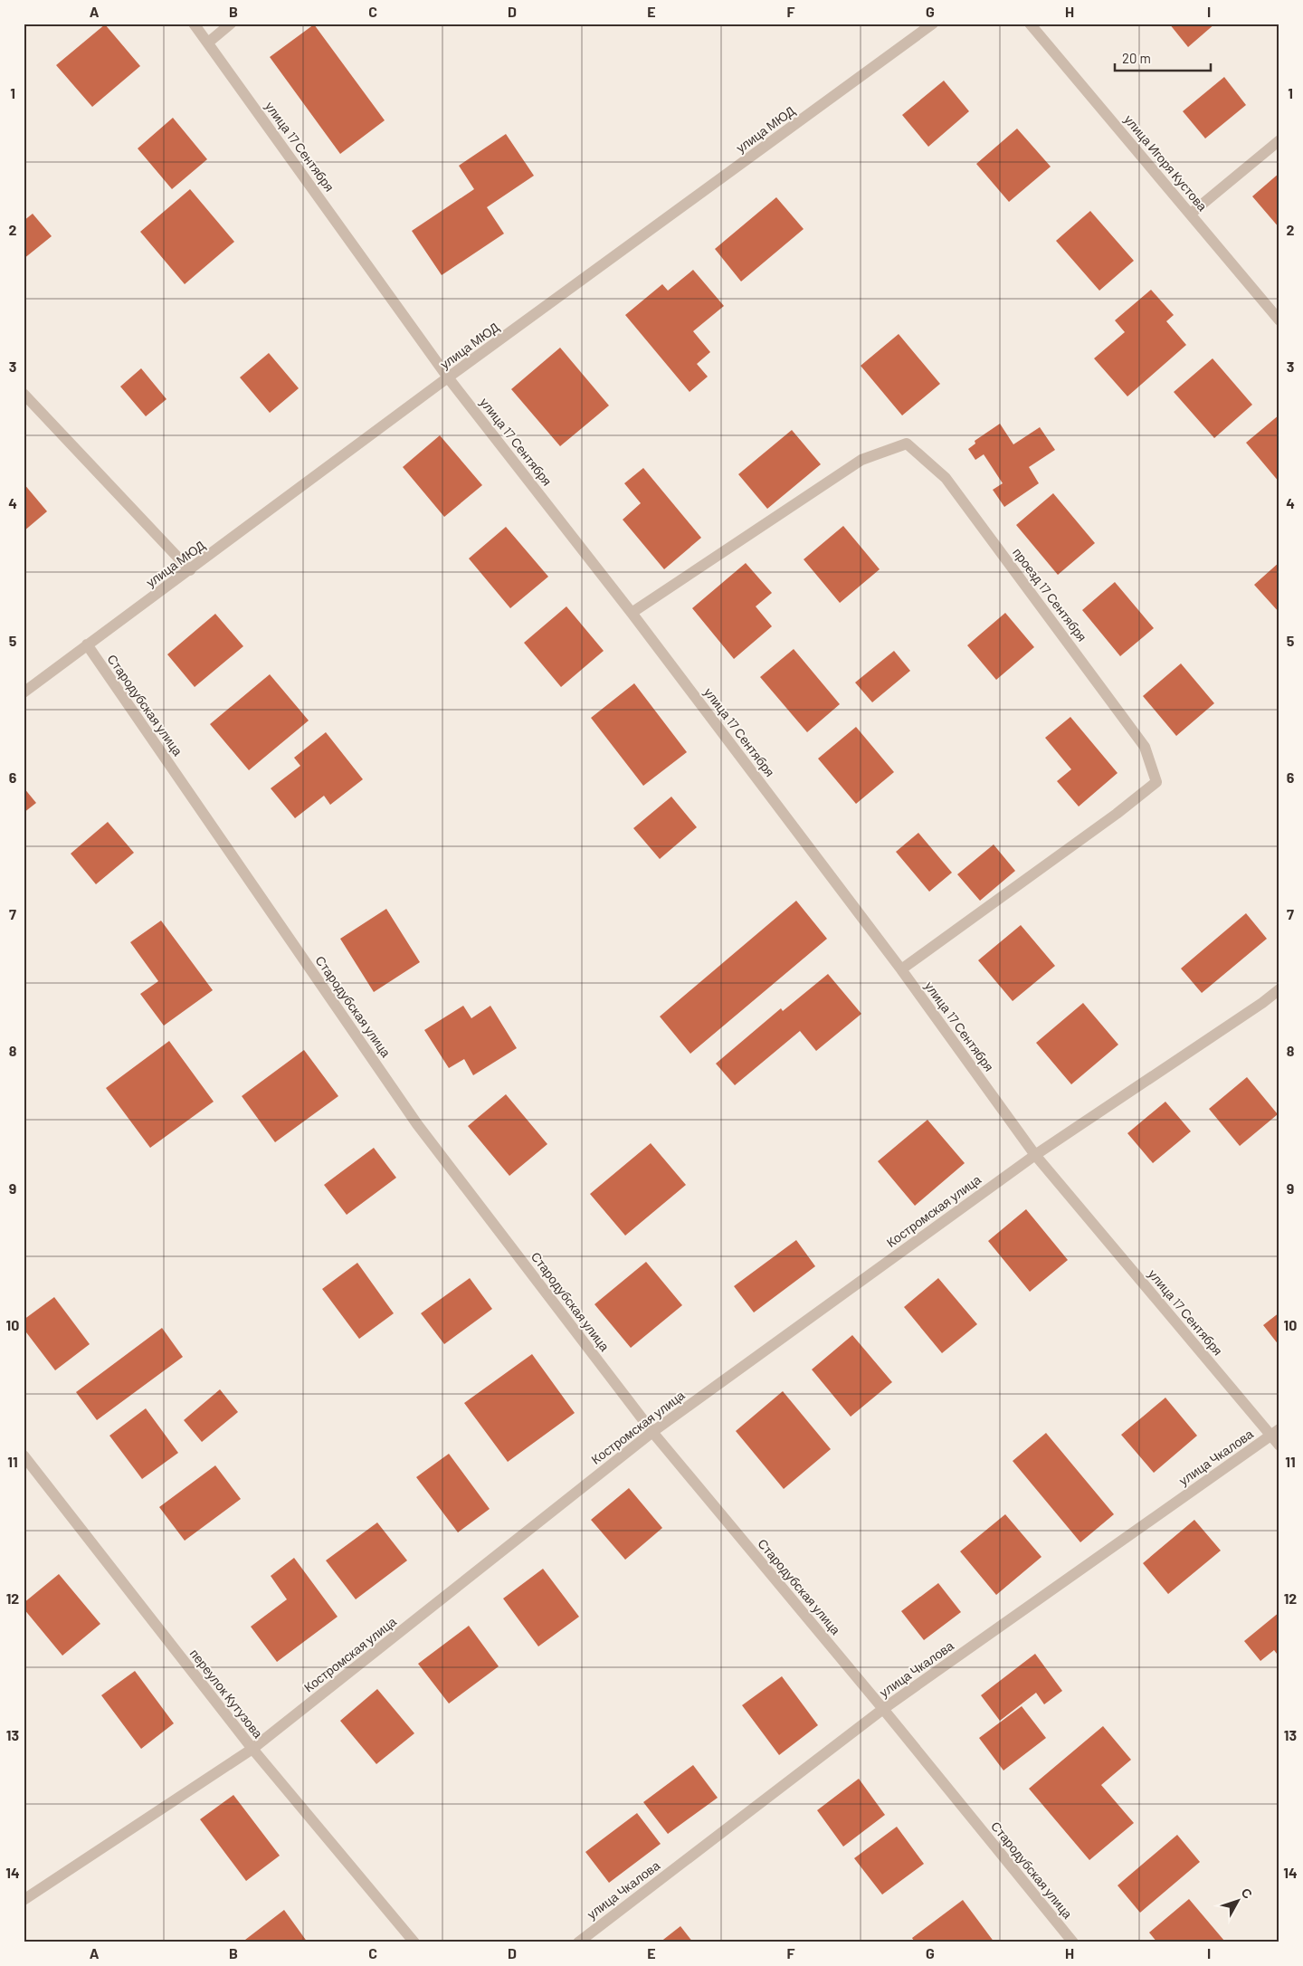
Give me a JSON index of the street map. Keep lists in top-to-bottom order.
{
  "streets": {
    "street": [
      "улица МЮД",
      "улица 17 Сентября",
      "улица Игоря Кустова",
      "проезд 17 Сентября",
      "Стародубская улица",
      "Костромская улица",
      "улица Чкалова",
      "переулок Кутузова"
    ]
  },
  "crossings": [
    ["улица МЮД", "улица 17 Сентября"],
    ["улица МЮД", "Стародубская улица"],
    ["улица 17 Сентября", "проезд 17 Сентября"],
    ["улица 17 Сентября", "Костромская улица"],
    ["улица 17 Сентября", "улица Чкалова"],
    ["Стародубская улица", "Костромская улица"],
    ["Стародубская улица", "улица Чкалова"],
    ["Костромская улица", "переулок Кутузова"]
  ],
  "scale_bar": "20 m",
  "north": "top right",
  "grid": {
    "columns": [
      "A",
      "B",
      "C",
      "D",
      "E",
      "F",
      "G",
      "H",
      "I"
    ],
    "rows": [
      "1",
      "2",
      "3",
      "4",
      "5",
      "6",
      "7",
      "8",
      "9",
      "10",
      "11",
      "12",
      "13",
      "14"
    ]
  }
}
